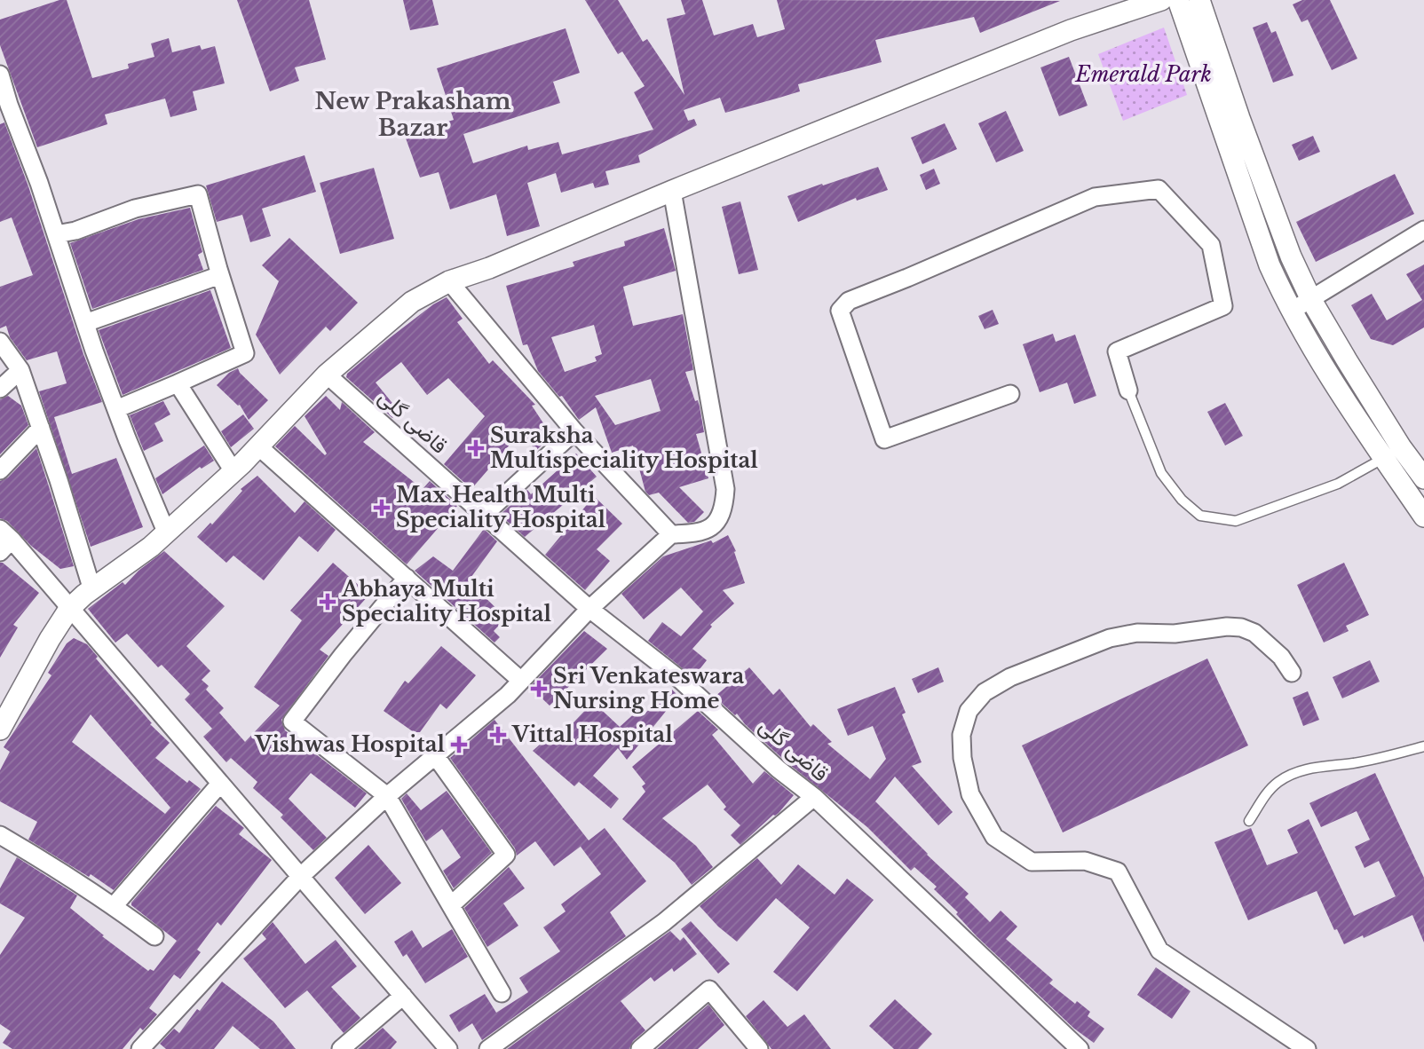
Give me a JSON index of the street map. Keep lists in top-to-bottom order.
{
  "streets": {
    "street": ["قاضی گلی"]
  },
  "districts": ["New Prakasham Bazar"],
  "parks": ["Emerald Park"],
  "places": {
    "health": [
      "Suraksha Multispeciality Hospital",
      "Max Health Multi Speciality Hospital",
      "Abhaya Multi Speciality Hospital",
      "Sri Venkateswara Nursing Home",
      "Vittal Hospital",
      "Vishwas Hospital"
    ]
  }
}
